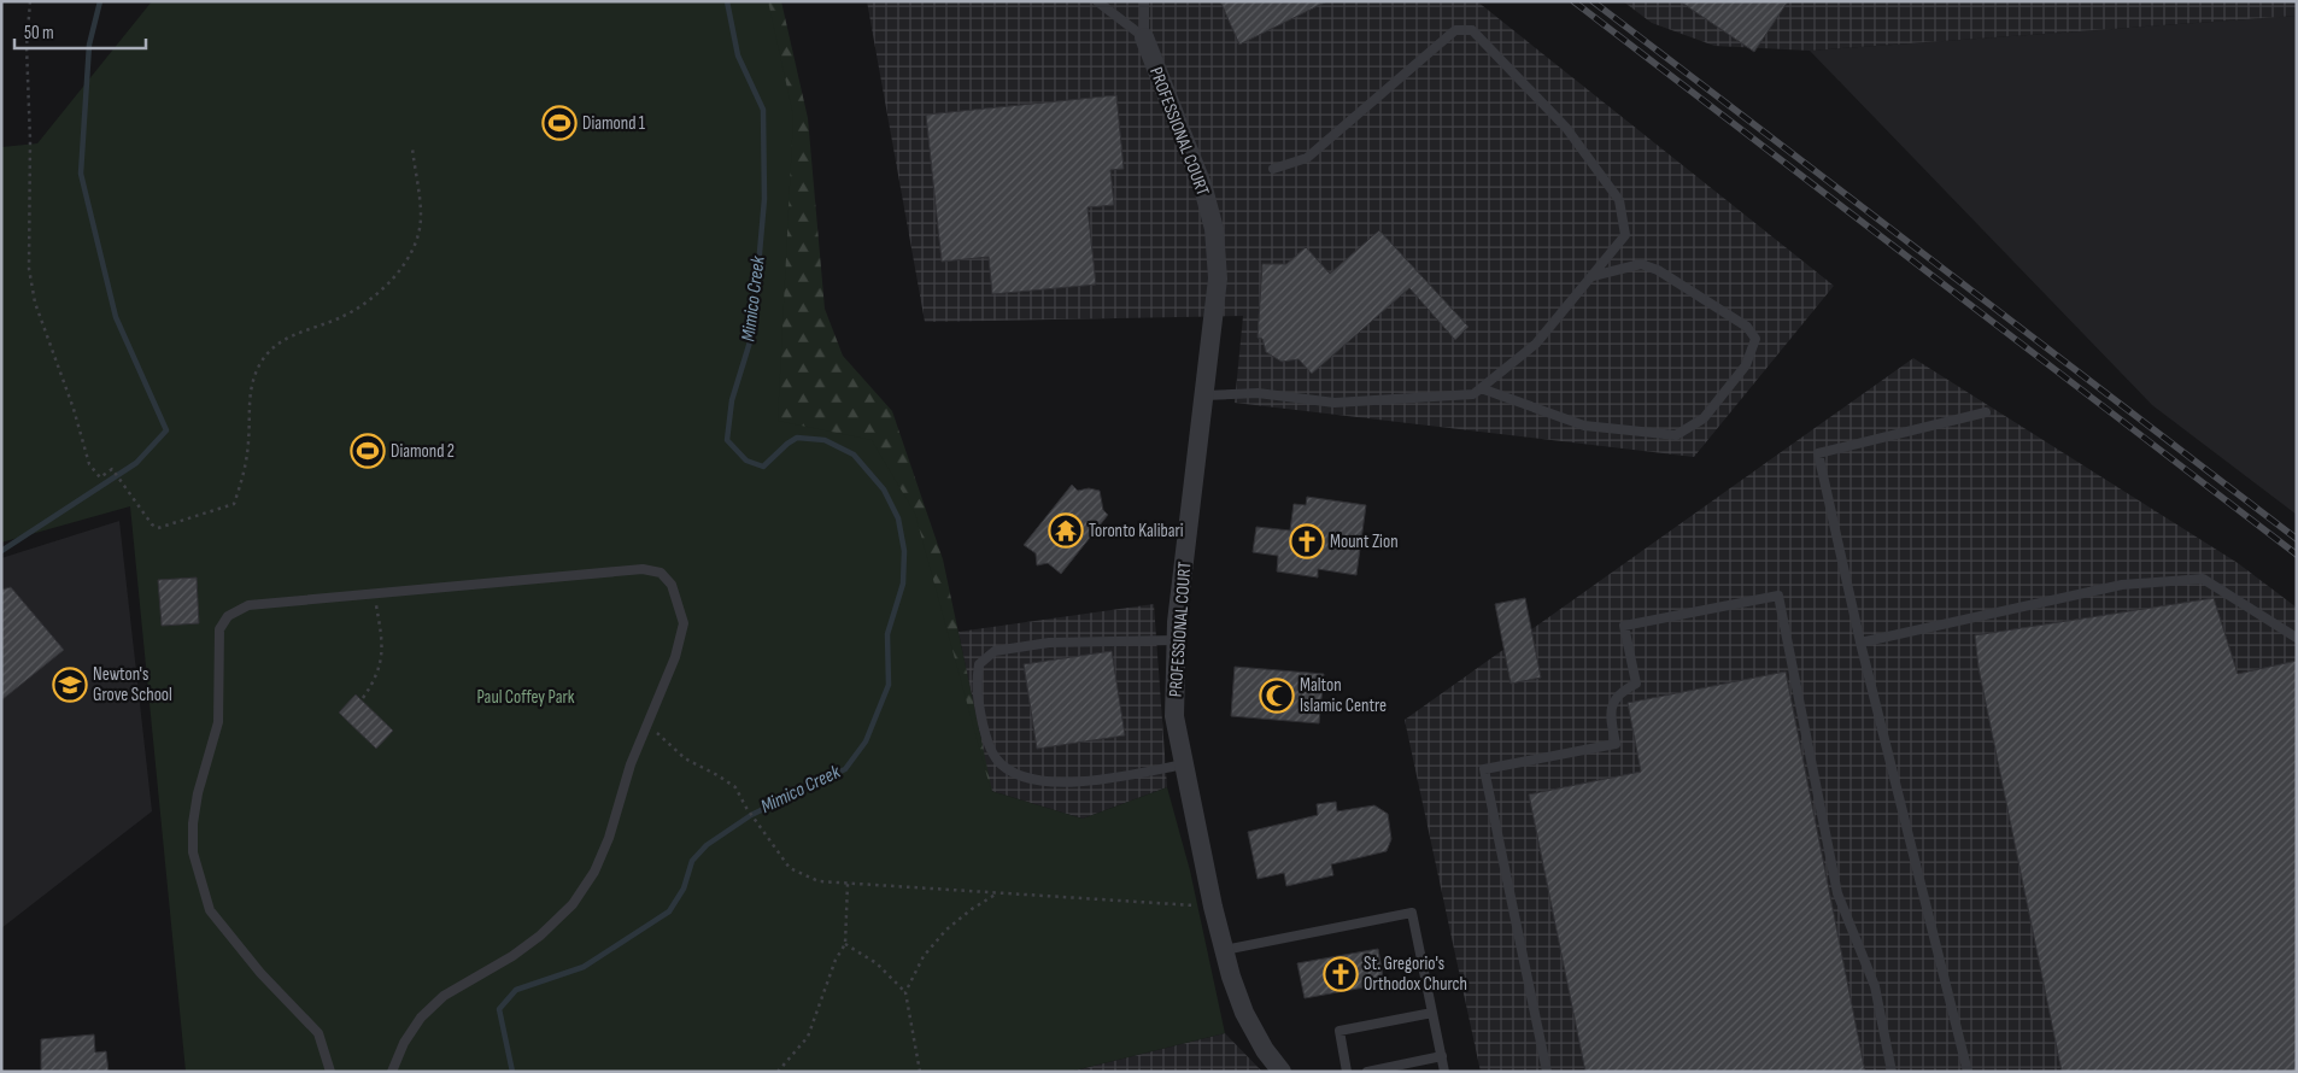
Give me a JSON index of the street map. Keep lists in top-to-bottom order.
{
  "streets": {
    "street": ["PROFESSIONAL COURT"]
  },
  "water": ["Mimico Creek"],
  "parks": ["Paul Coffey Park"],
  "places": {
    "sports": ["Diamond 1", "Diamond 2"],
    "temple": ["Toronto Kalibari"],
    "church": ["Mount Zion", "St. Gregorio's Orthodox Church"],
    "school or university": ["Newton's Grove School"],
    "mosque": ["Malton Islamic Centre"]
  },
  "scale_bar": "50 m"
}
